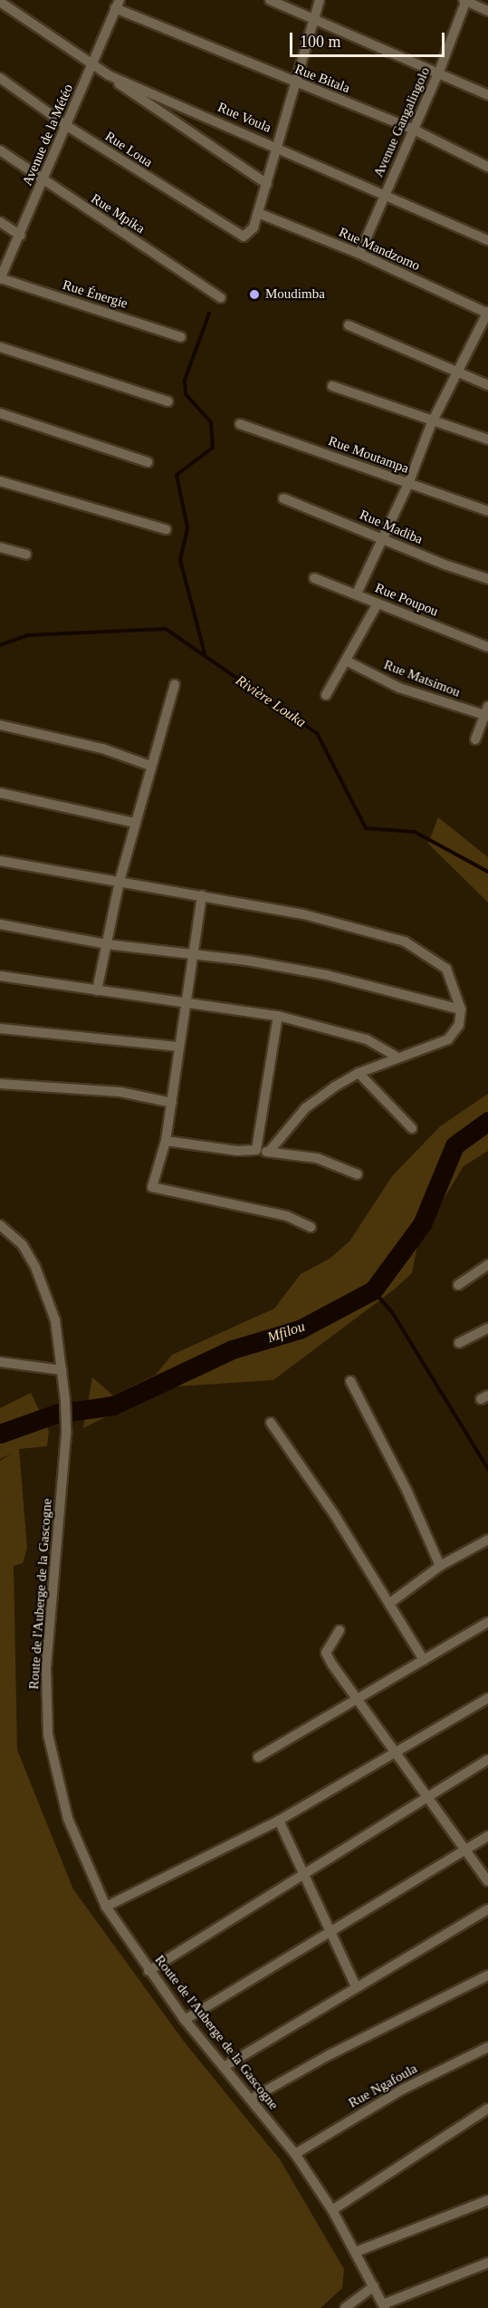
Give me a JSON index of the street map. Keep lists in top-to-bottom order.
{
  "streets": {
    "street": [
      "Rue Bitala",
      "Rue Voula",
      "Avenue Gangalingolo",
      "Avenue de la Météo",
      "Rue Loua",
      "Rue Mpika",
      "Rue Mandzomo",
      "Rue Énergie",
      "Rue Moutampa",
      "Rue Madiba",
      "Rue Poupou",
      "Rue Matsimou",
      "Route de l'Auberge de la Gascogne",
      "Rue Ngafoula"
    ]
  },
  "crossings": [
    ["Rue Bitala", "Avenue Gangalingolo"],
    ["Rue Bitala", "Avenue de la Météo"],
    ["Rue Voula", "Avenue Gangalingolo"],
    ["Rue Voula", "Avenue de la Météo"],
    ["Avenue Gangalingolo", "Rue Mandzomo"],
    ["Avenue de la Météo", "Rue Loua"],
    ["Avenue de la Météo", "Rue Mpika"],
    ["Avenue de la Météo", "Rue Énergie"],
    ["Rue Loua", "Rue Mandzomo"],
    ["Route de l'Auberge de la Gascogne", "Rue Ngafoula"]
  ],
  "water": ["Rivière Louka", "Mfilou"],
  "places": ["Moudimba"],
  "scale_bar": "100 m"
}
